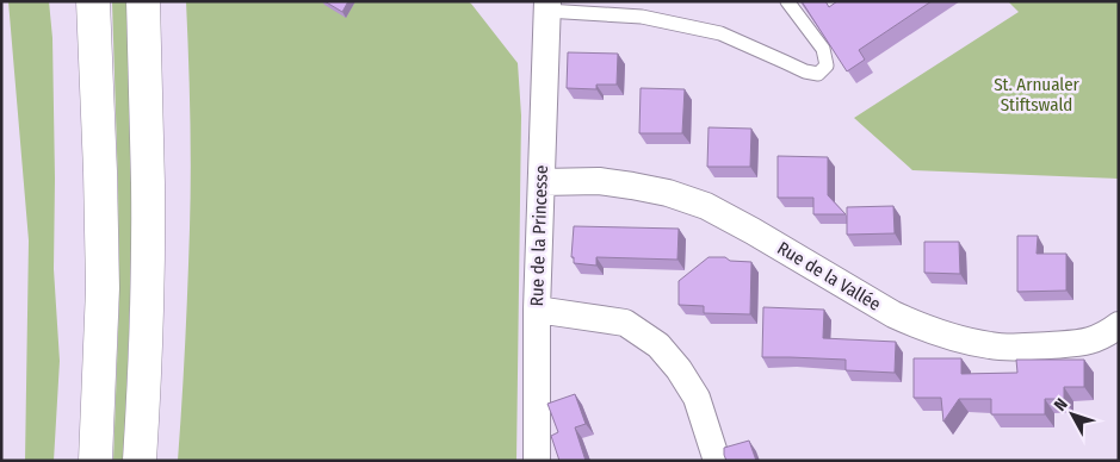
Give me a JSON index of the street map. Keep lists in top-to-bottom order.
{
  "streets": {
    "street": ["Rue de la Princesse", "Rue de la Vallée"]
  },
  "crossings": [
    ["Rue de la Princesse", "Rue de la Vallée"]
  ],
  "parks": ["St. Arnualer Stiftswald"],
  "north": "top left"
}
